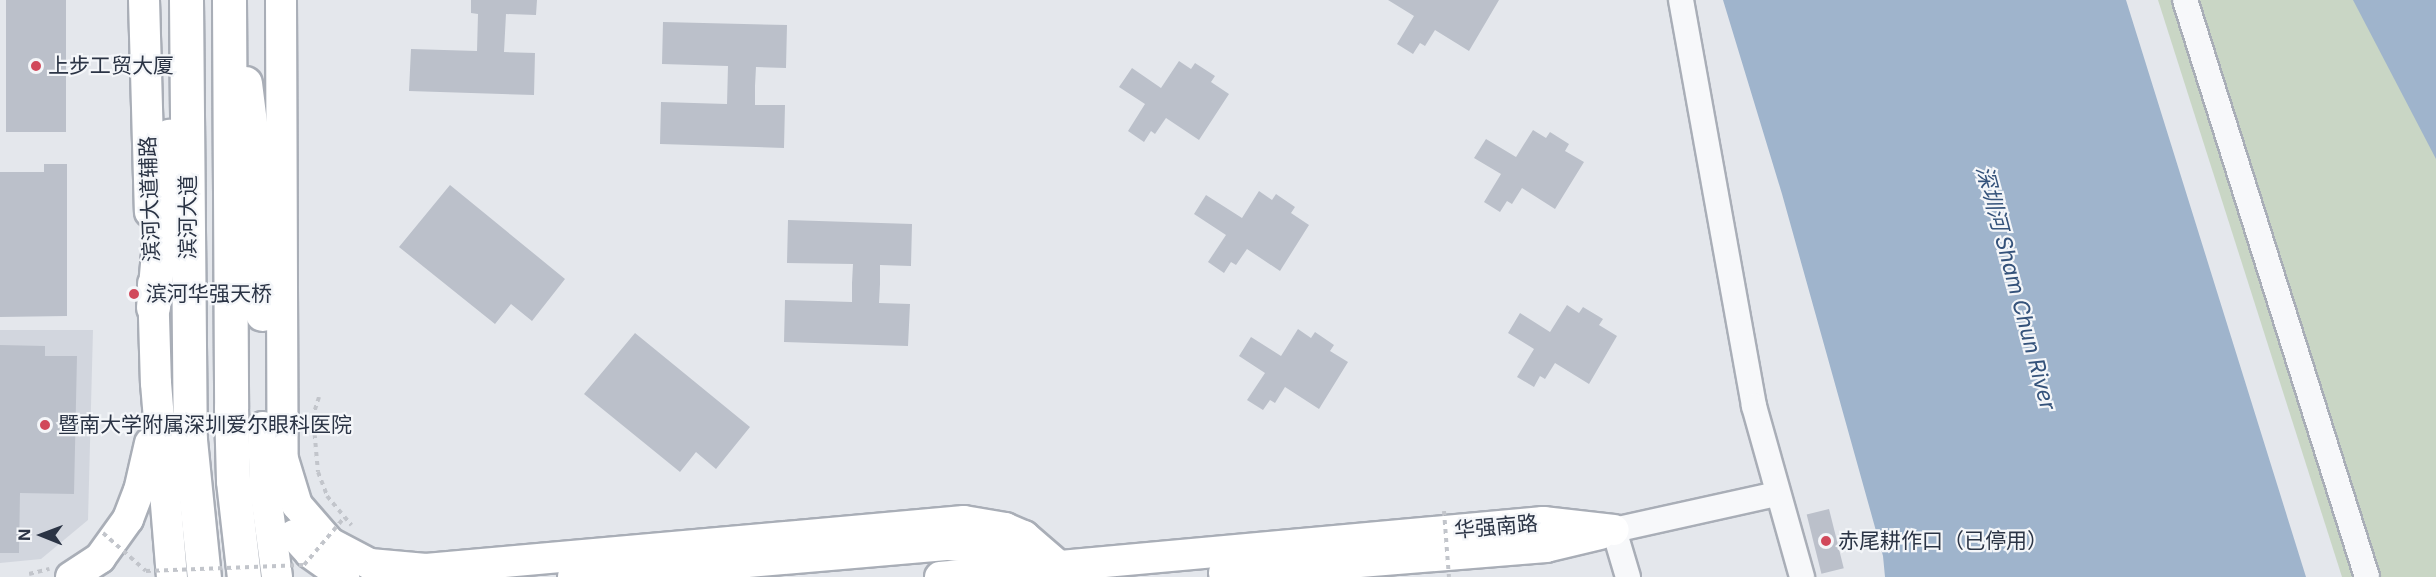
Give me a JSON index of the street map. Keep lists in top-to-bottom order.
{
  "streets": {
    "highway": ["滨河大道"],
    "main road": ["滨河大道辅路", "华强南路"]
  },
  "water": ["深圳河 Sham Chun River"],
  "places": [
    "上步工贸大厦",
    "滨河华强天桥",
    "暨南大学附属深圳爱尔眼科医院",
    "赤尾耕作口（已停用）"
  ],
  "north": "left"
}
